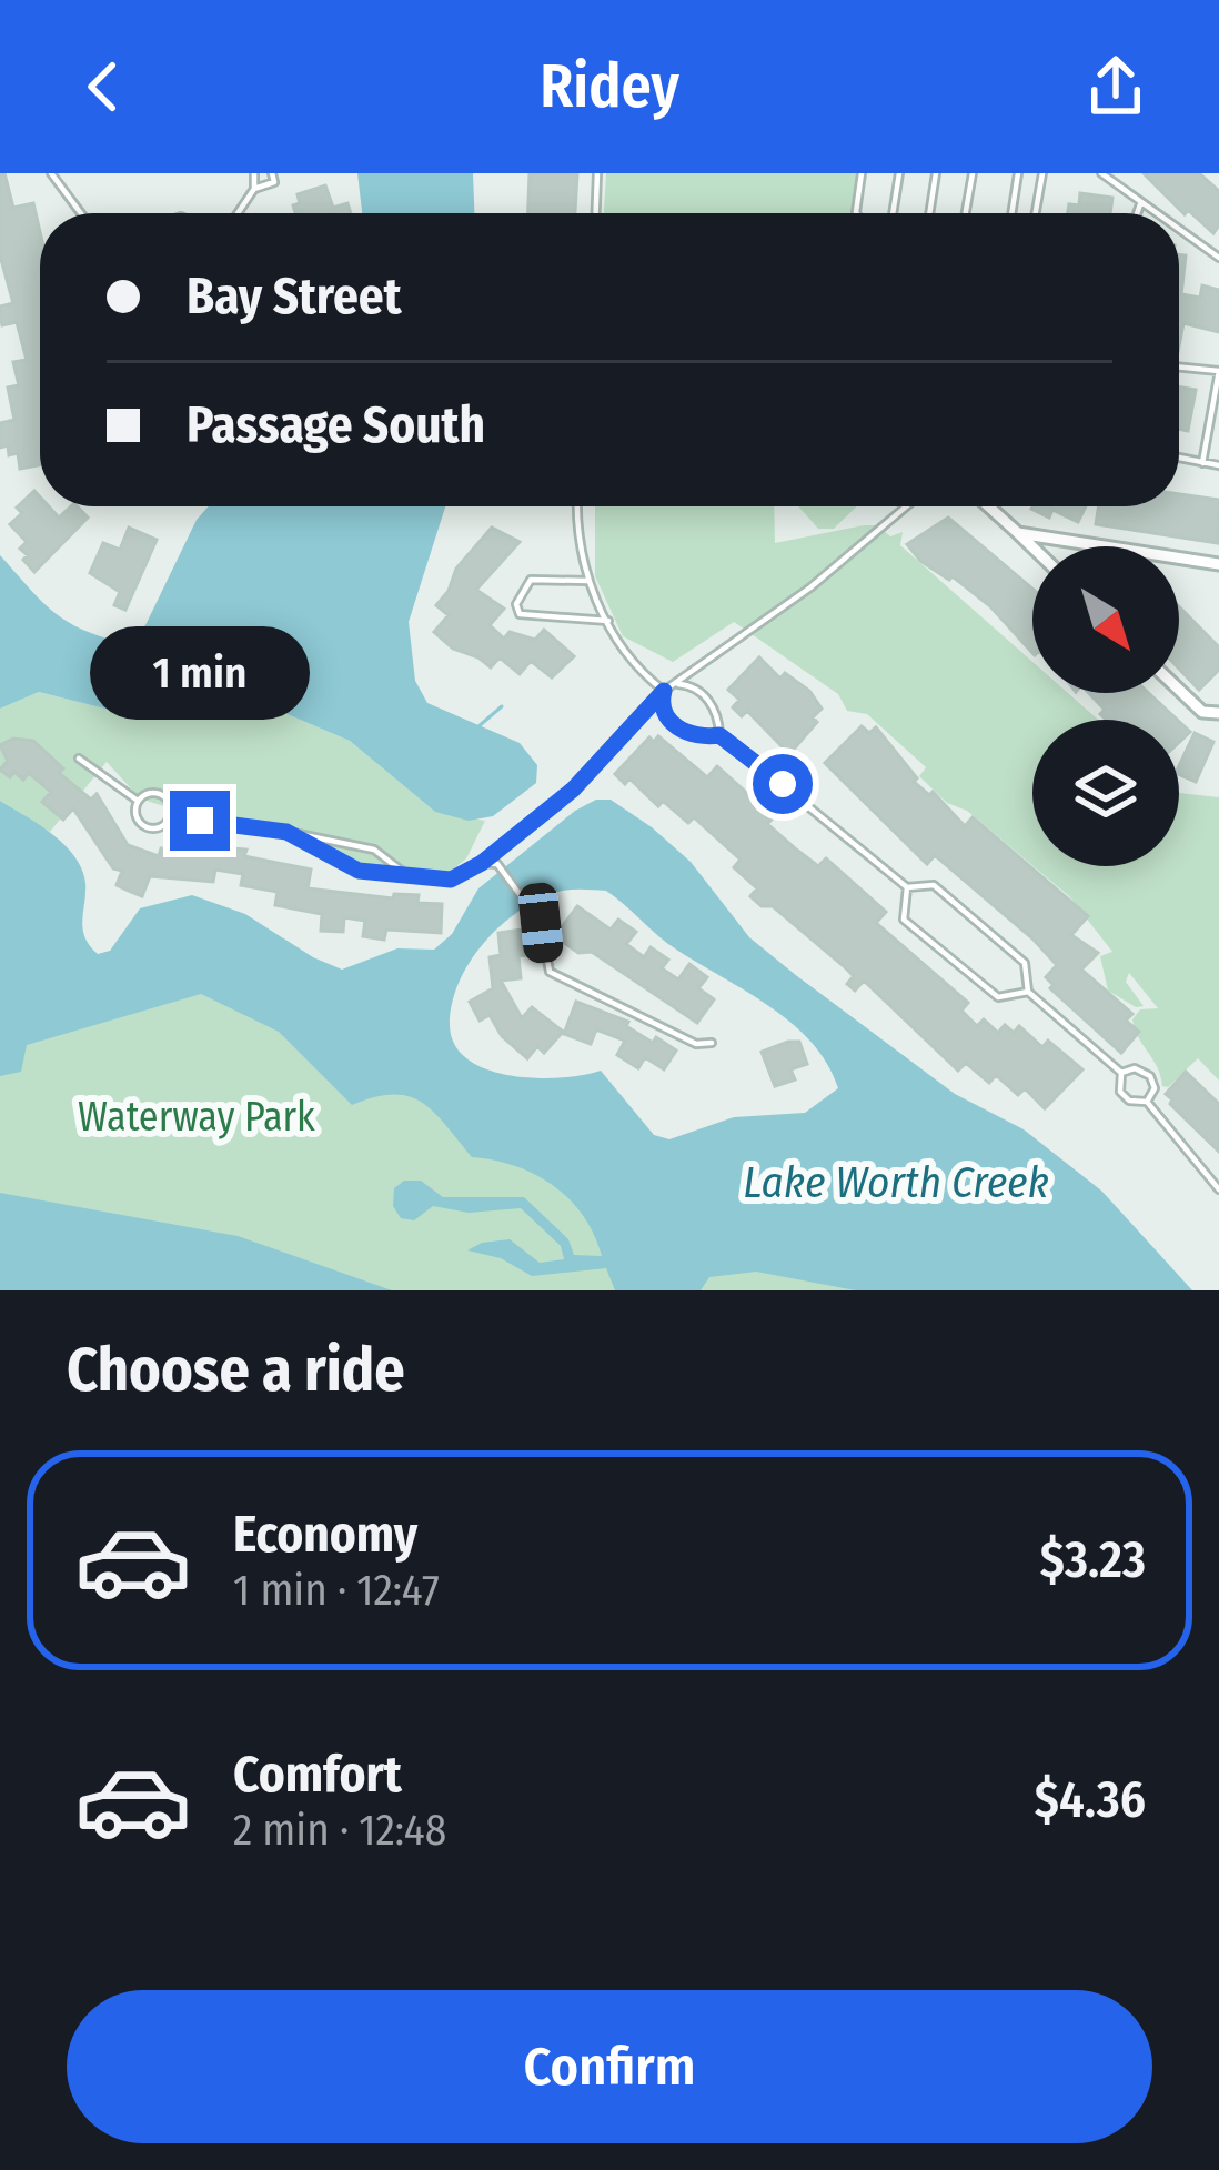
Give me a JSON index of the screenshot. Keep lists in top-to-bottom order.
{
  "water": ["Lake Worth Creek"],
  "parks": ["Waterway Park"],
  "north": "bottom right",
  "page": {
    "header": "Ridey",
    "banner": ["Bay Street", "Passage South"],
    "bubble": "1 min",
    "heading": "Choose a ride",
    "list": [
      {
        "name": "Economy",
        "note": "1 min · 12:47",
        "value": "$3.23"
      },
      {
        "name": "Comfort",
        "note": "2 min · 12:48",
        "value": "$4.36"
      }
    ],
    "buttons": "Confirm"
  }
}
